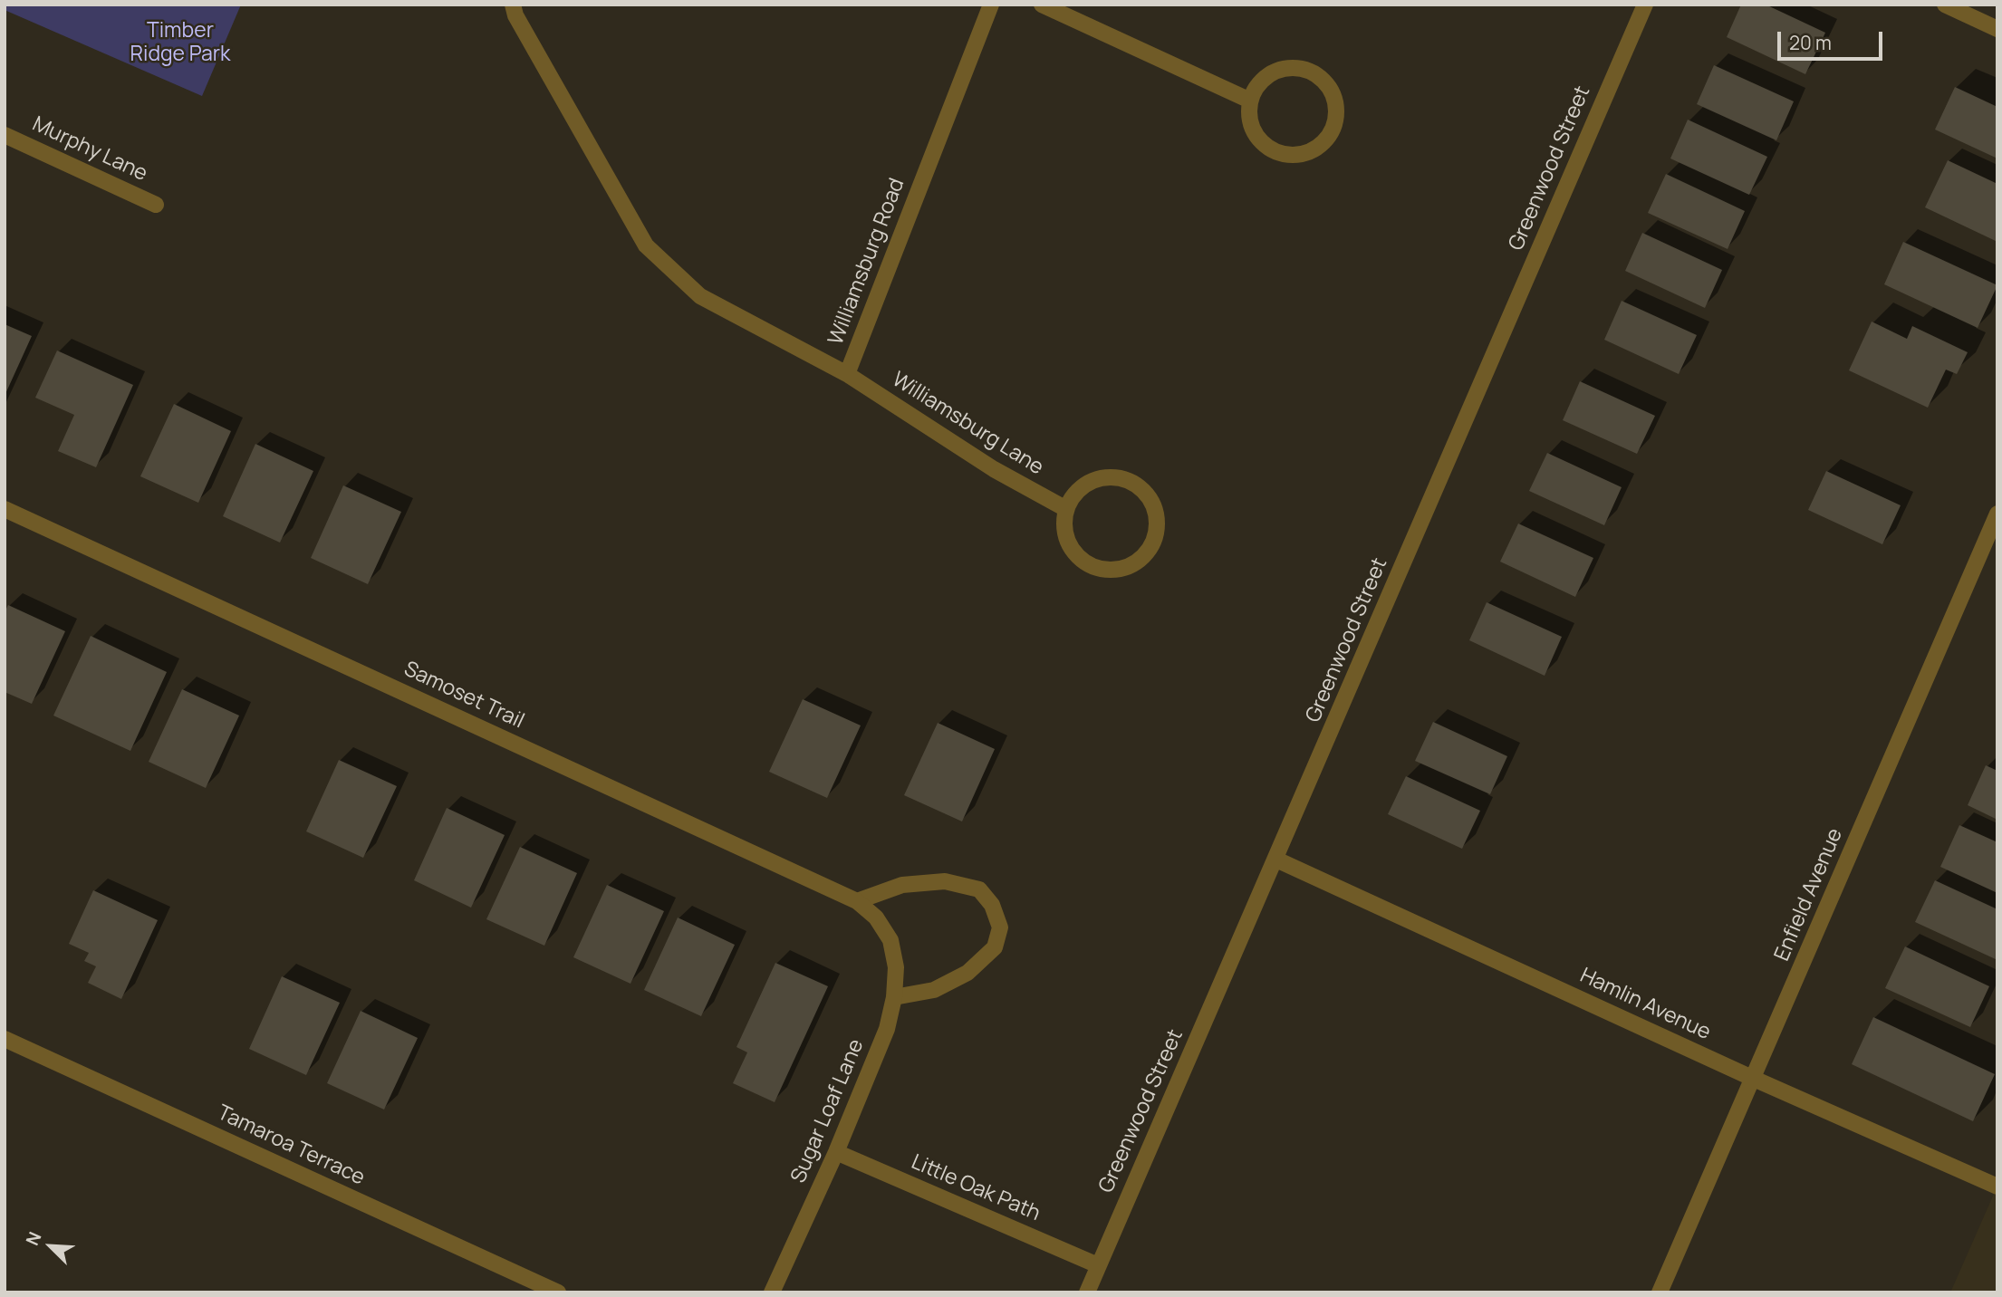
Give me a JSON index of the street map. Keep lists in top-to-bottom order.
{
  "streets": {
    "street": [
      "Murphy Lane",
      "Greenwood Street",
      "Williamsburg Road",
      "Williamsburg Lane",
      "Samoset Trail",
      "Enfield Avenue",
      "Hamlin Avenue",
      "Sugar Loaf Lane",
      "Tamaroa Terrace",
      "Little Oak Path"
    ]
  },
  "crossings": [
    ["Greenwood Street", "Hamlin Avenue"],
    ["Greenwood Street", "Little Oak Path"],
    ["Williamsburg Road", "Williamsburg Lane"],
    ["Samoset Trail", "Sugar Loaf Lane"],
    ["Enfield Avenue", "Hamlin Avenue"],
    ["Sugar Loaf Lane", "Little Oak Path"]
  ],
  "parks": ["Timber Ridge Park"],
  "scale_bar": "20 m",
  "north": "top left"
}
